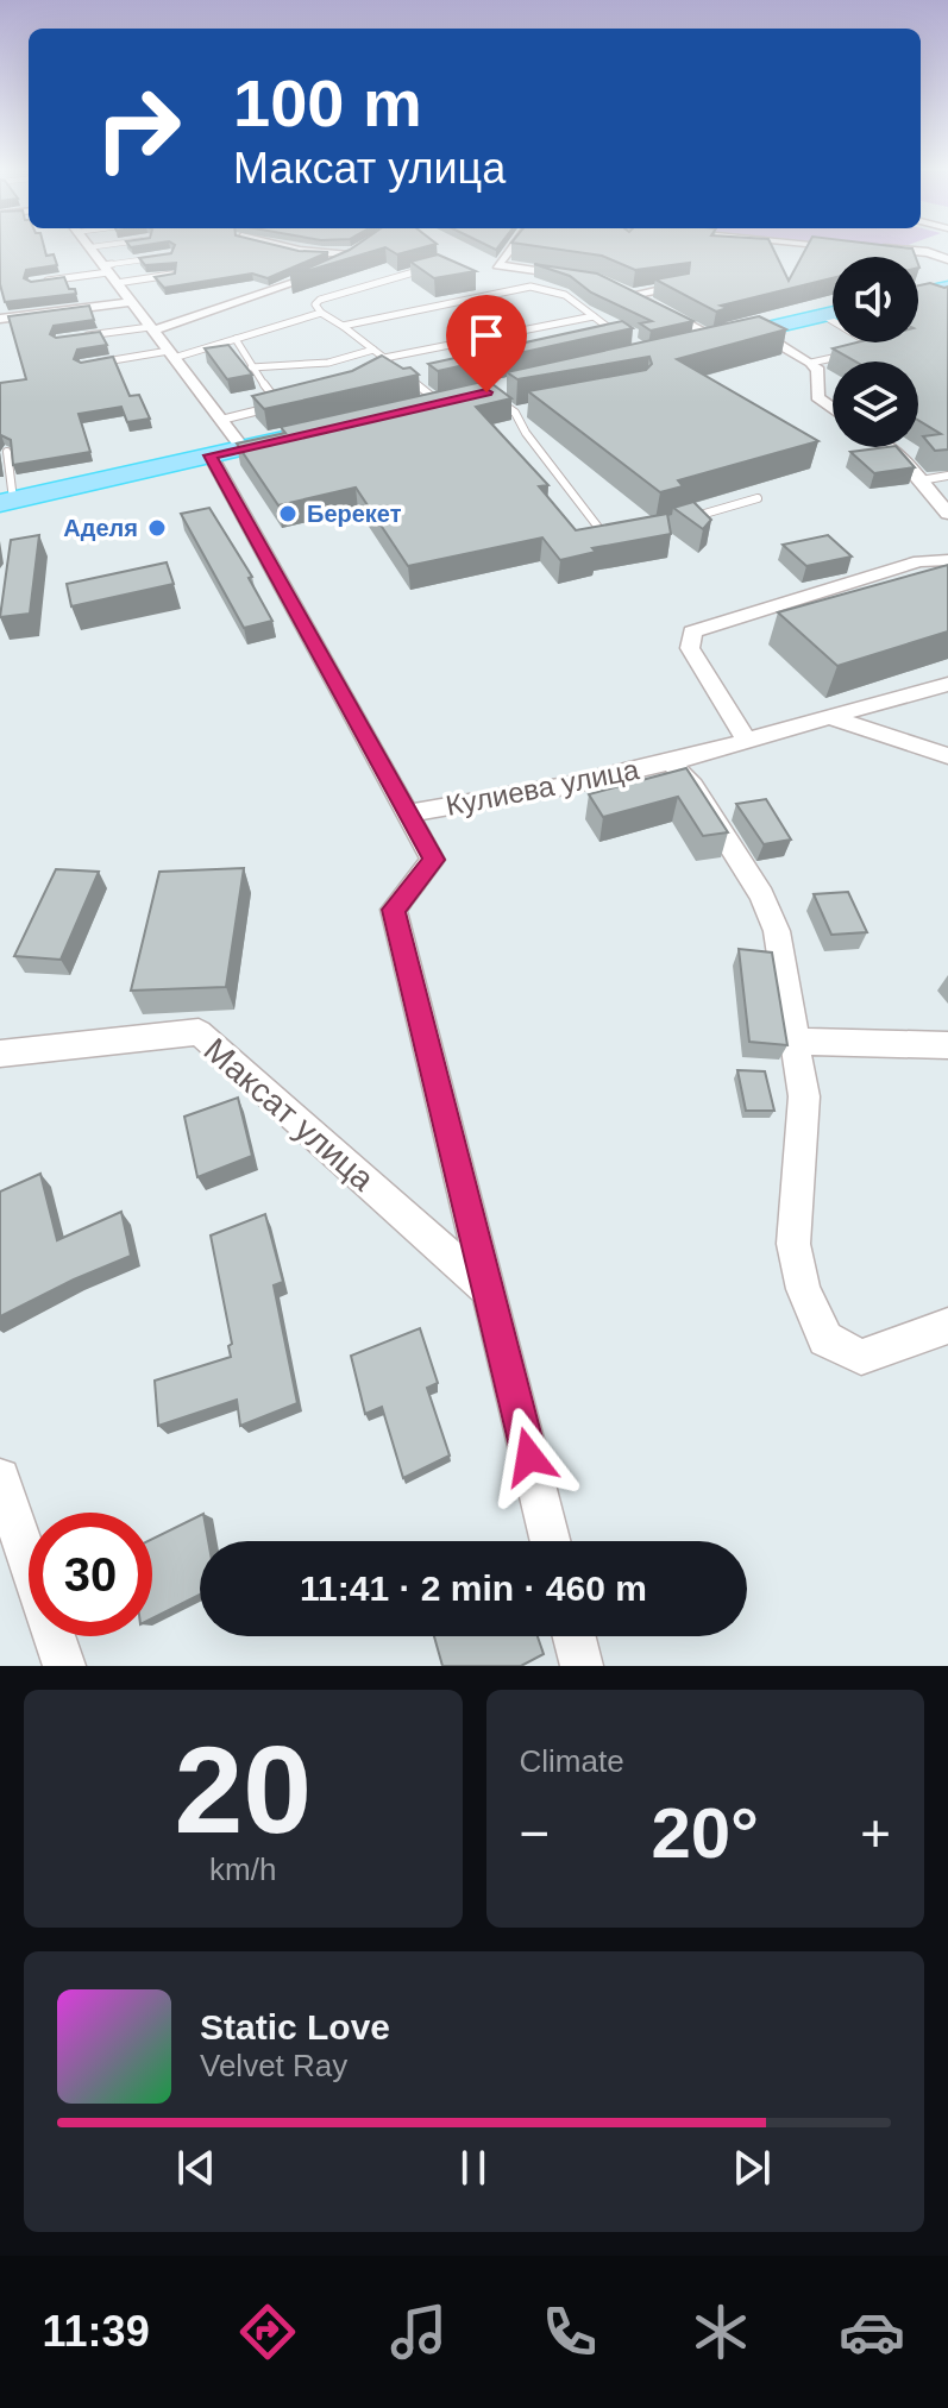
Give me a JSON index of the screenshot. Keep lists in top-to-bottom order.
{
  "streets": {
    "street": ["Кулиева улица", "Максат улица"]
  },
  "places": ["Берекет", "Аделя"],
  "page": {
    "turn": ["100 m", "Максат улица"],
    "limit": "30",
    "trip": "11:41 · 2 min · 460 m",
    "tile": [
      ["20", "km/h"],
      "Climate"
    ],
    "heat": ["−", "20°", "+"],
    "song": ["Static Love", "Velvet Ray"],
    "tabs": "11:39"
  }
}
